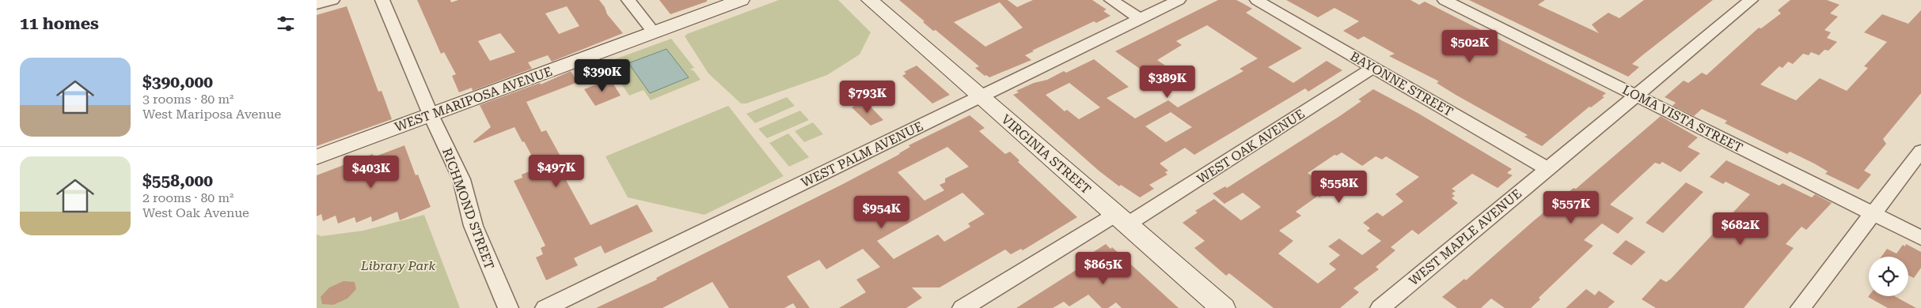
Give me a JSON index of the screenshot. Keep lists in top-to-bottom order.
{
  "streets": {
    "street": [
      "BAYONNE STREET",
      "WEST MARIPOSA AVENUE",
      "LOMA VISTA STREET",
      "WEST OAK AVENUE",
      "WEST PALM AVENUE",
      "VIRGINIA STREET",
      "RICHMOND STREET",
      "WEST MAPLE AVENUE"
    ]
  },
  "crossings": [
    ["BAYONNE STREET", "WEST OAK AVENUE"],
    ["BAYONNE STREET", "WEST MAPLE AVENUE"],
    ["WEST MARIPOSA AVENUE", "RICHMOND STREET"],
    ["LOMA VISTA STREET", "WEST MAPLE AVENUE"],
    ["WEST OAK AVENUE", "VIRGINIA STREET"],
    ["WEST PALM AVENUE", "VIRGINIA STREET"]
  ],
  "parks": ["Library Park"],
  "page": {
    "heading": "11 homes",
    "price": [
      "$502K",
      "$390K",
      "$389K",
      "$793K",
      "$497K",
      "$403K",
      "$558K",
      "$557K",
      "$954K",
      "$682K",
      "$865K"
    ],
    "list": [
      {
        "name": "$390,000",
        "note": "3 rooms · 80 m² · West Mariposa Avenue"
      },
      {
        "name": "$558,000",
        "note": "2 rooms · 80 m² · West Oak Avenue"
      }
    ]
  }
}
